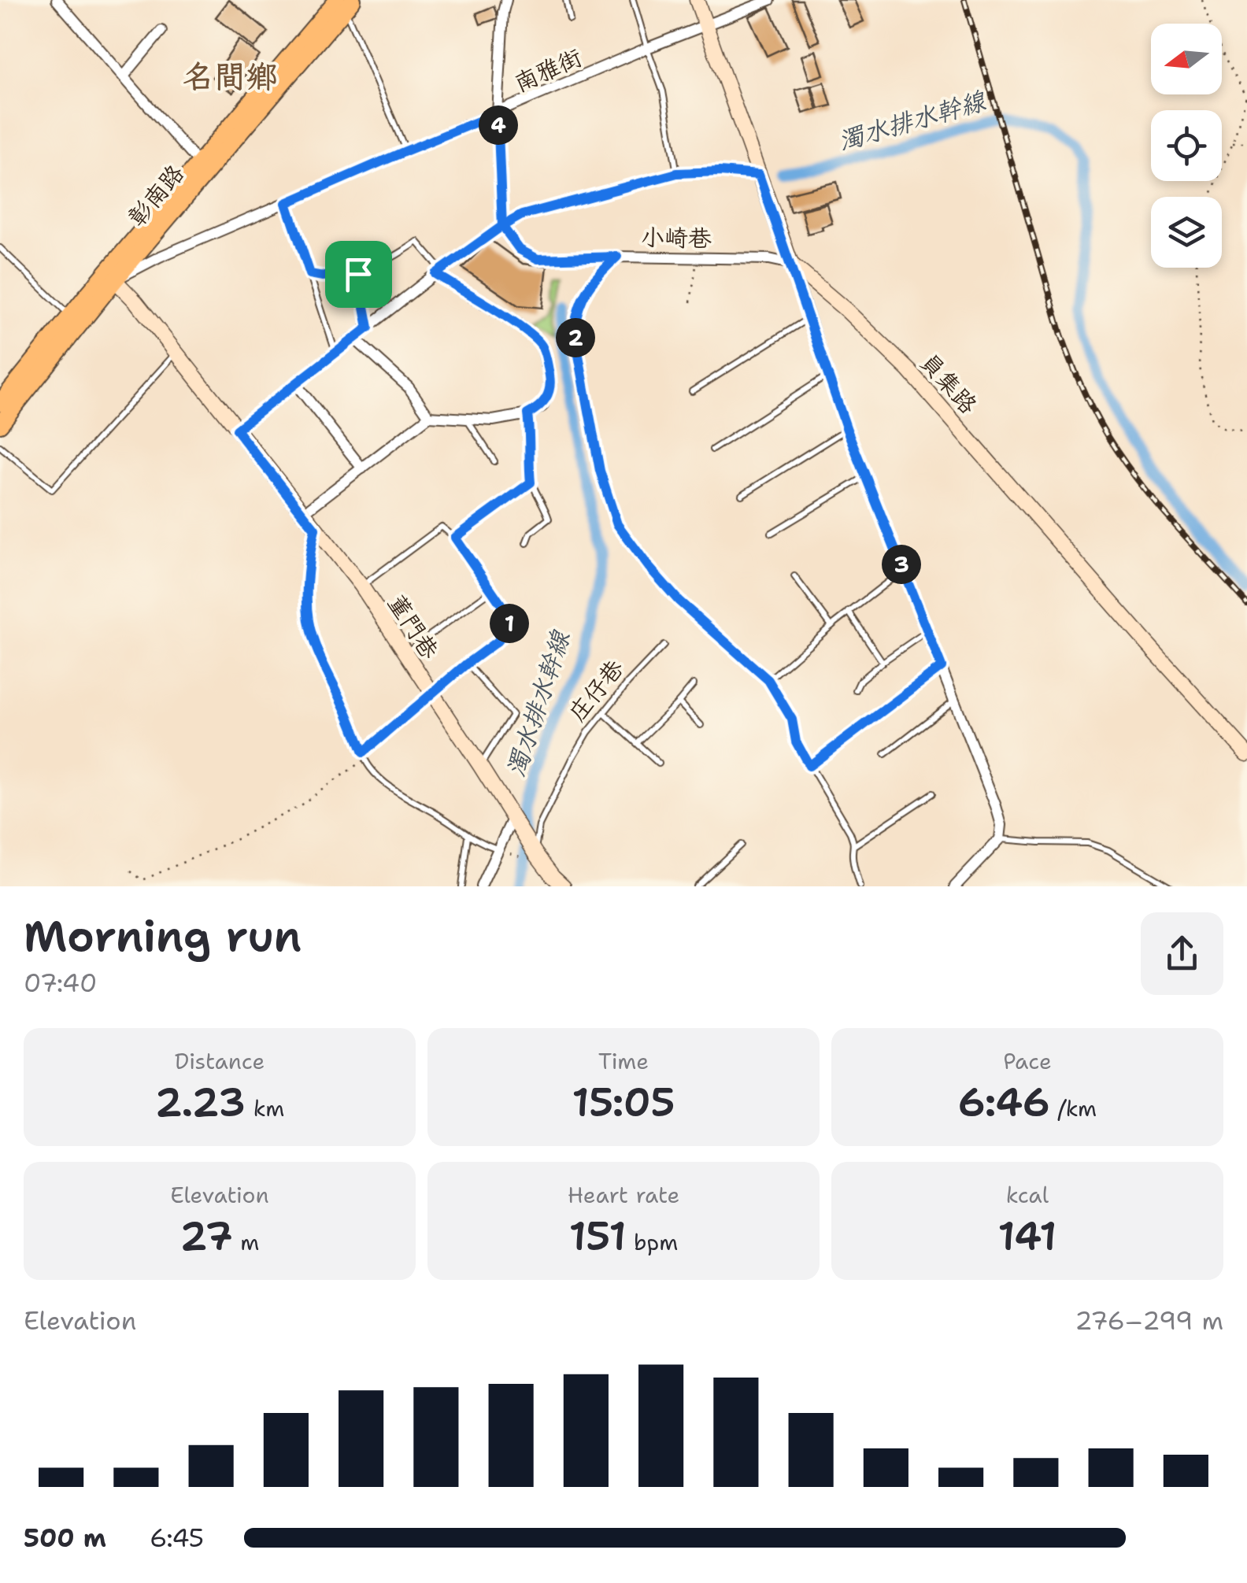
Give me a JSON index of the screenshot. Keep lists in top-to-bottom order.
{
  "streets": {
    "main road": ["彰南路", "員集路", "董門巷"],
    "street": ["南雅街", "小崎巷"],
    "lane": ["庄仔巷"]
  },
  "crossings": [
    ["南雅街", "彰南路"],
    ["南雅街", "員集路"],
    ["南雅街", "董門巷"],
    ["彰南路", "董門巷"],
    ["小崎巷", "員集路"],
    ["董門巷", "庄仔巷"]
  ],
  "districts": ["名間鄉"],
  "water": ["濁水排水幹線"],
  "north": "left",
  "page": {
    "pins": [
      "4",
      "2",
      "3",
      "1"
    ],
    "heading": ["Morning run", "07:40"],
    "stats": [
      ["Distance", "2.23 km"],
      ["Time", "15:05"],
      ["Pace", "6:46 /km"],
      ["Elevation", "27 m"],
      ["Heart rate", "151 bpm"],
      ["kcal", "141"]
    ],
    "chart": ["Elevation", "276–299 m"],
    "list": [
      {
        "name": "500 m",
        "note": "6:45"
      }
    ]
  }
}
